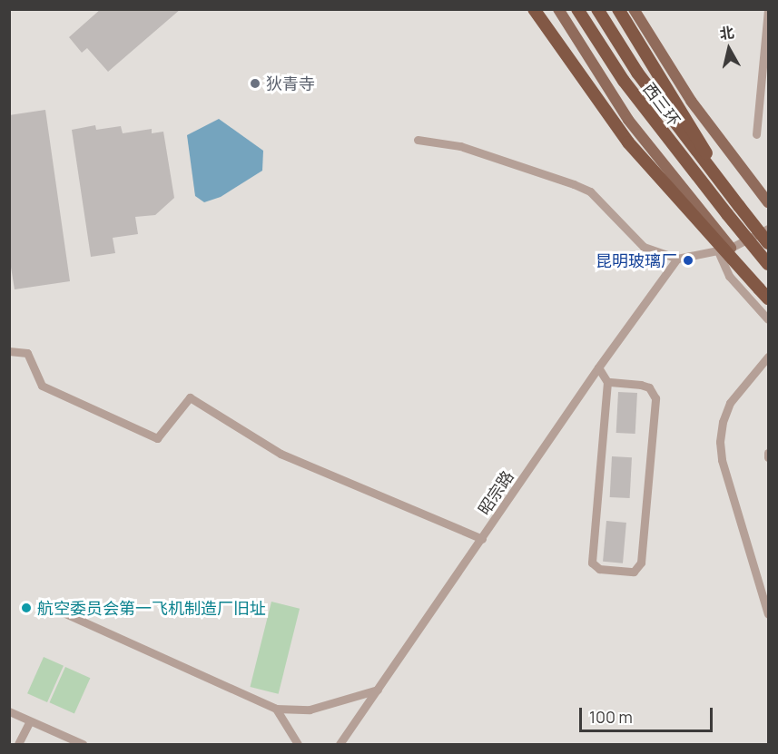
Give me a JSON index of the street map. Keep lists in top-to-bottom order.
{
  "streets": {
    "highway": ["西三环"],
    "street": ["昭宗路"]
  },
  "places": ["狄青寺", "昆明玻璃厂", "航空委员会第一飞机制造厂旧址"],
  "scale_bar": "100 m",
  "north": "top"
}
